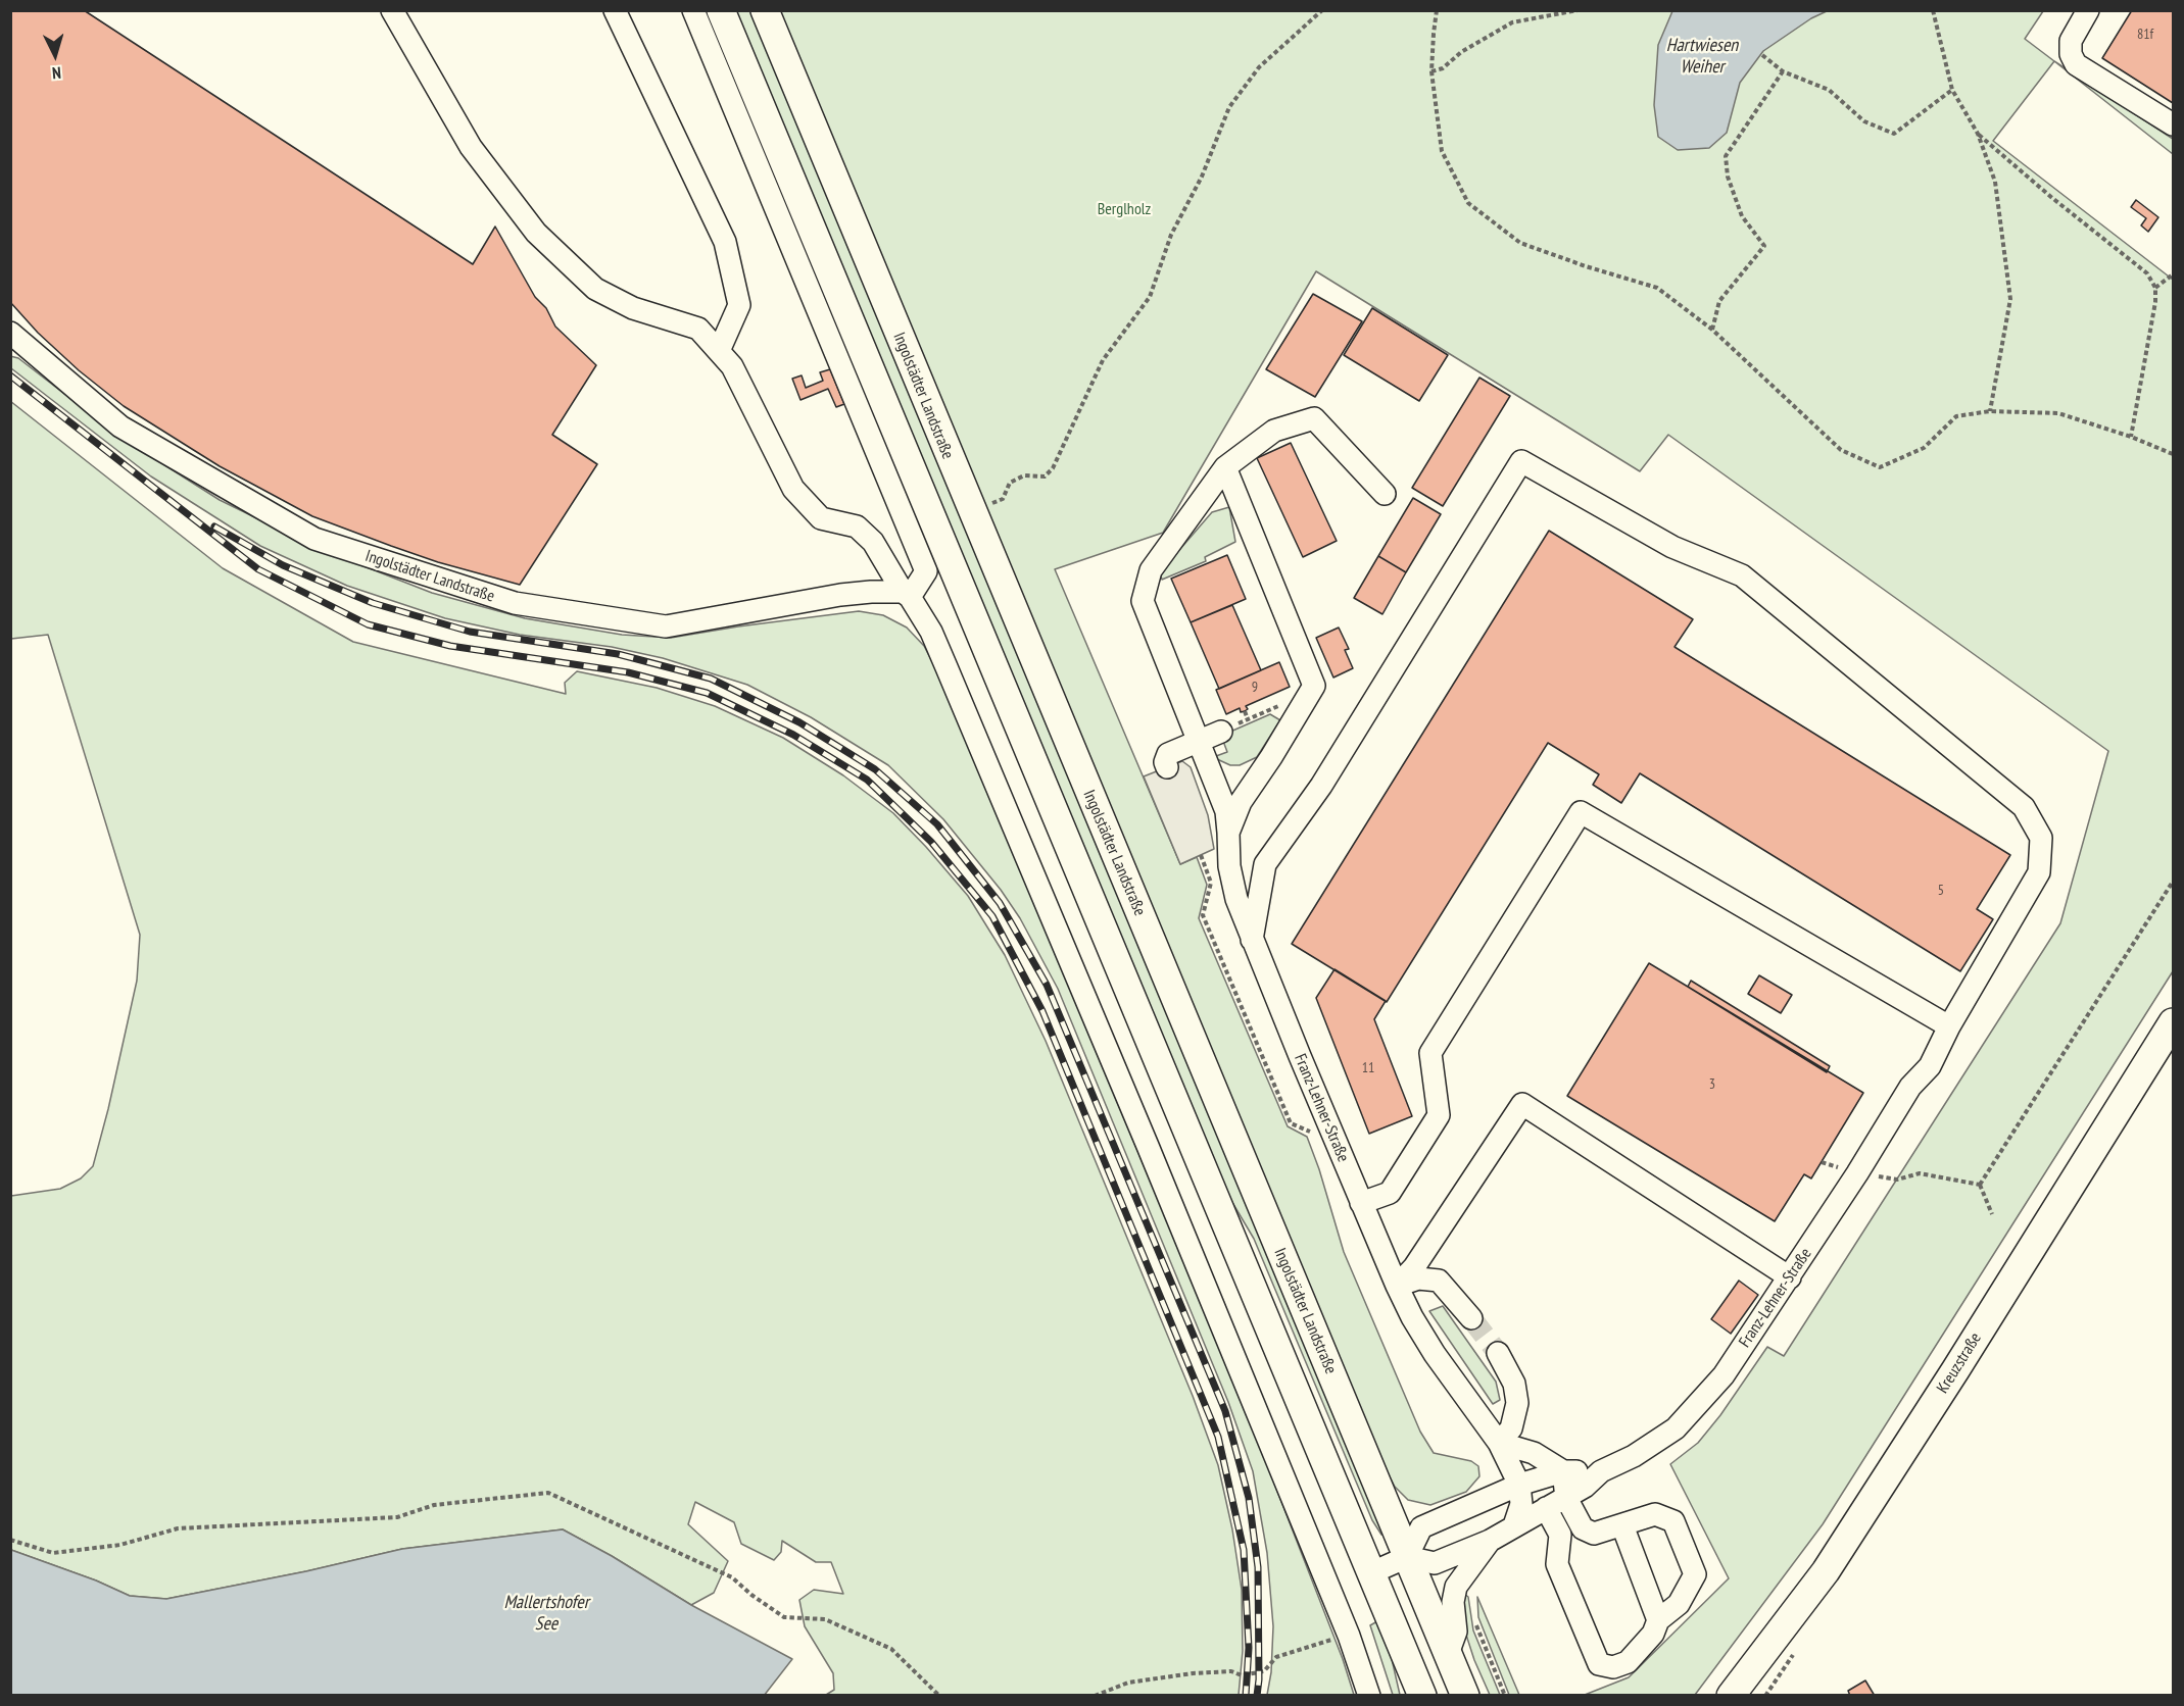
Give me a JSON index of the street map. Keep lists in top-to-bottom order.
{
  "streets": {
    "main road": ["Ingolstädter Landstraße", "Kreuzstraße"],
    "street": ["Franz-Lehner-Straße"]
  },
  "crossings": [
    ["Ingolstädter Landstraße", "Franz-Lehner-Straße"]
  ],
  "water": ["Hartwiesen Weiher", "Mallertshofer See"],
  "parks": ["Berglholz"],
  "house_numbers": [
    "81f",
    "9",
    "5",
    "11",
    "3"
  ],
  "north": "bottom"
}
